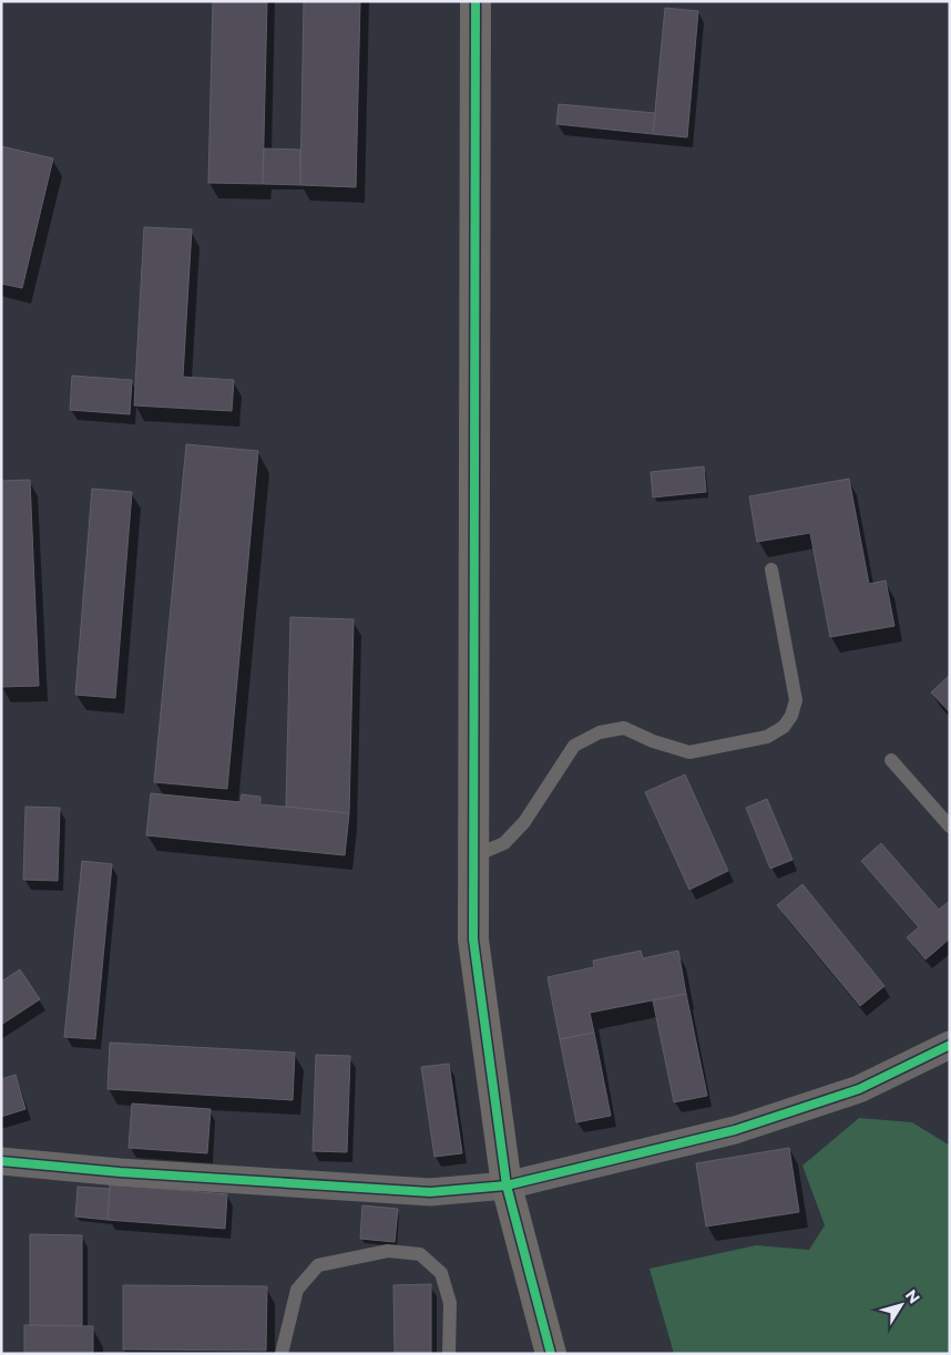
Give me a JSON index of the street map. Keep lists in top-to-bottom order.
{
  "north": "top right"
}
